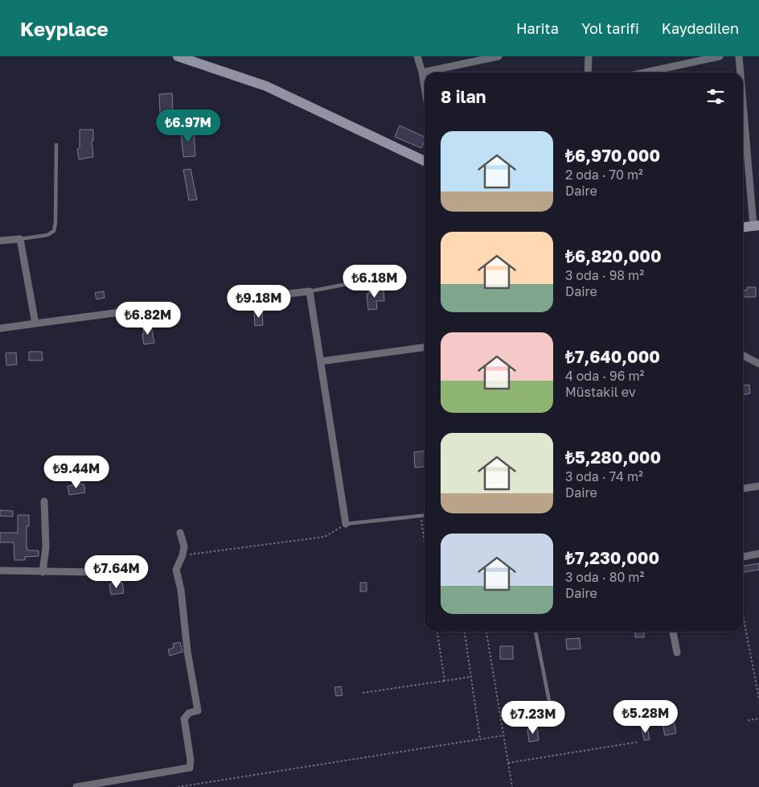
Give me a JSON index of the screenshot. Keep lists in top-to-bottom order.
{
  "page": {
    "header": "Keyplace",
    "nav": ["Harita", "Yol tarifi", "Kaydedilen"],
    "heading": "8 ilan",
    "price": [
      "₺6.97M",
      "₺6.18M",
      "₺9.18M",
      "₺6.82M",
      "₺9.44M",
      "₺7.64M",
      "₺5.28M",
      "₺7.23M"
    ],
    "list": [
      {
        "name": "₺6,970,000",
        "note": "2 oda · 70 m² · Daire"
      },
      {
        "name": "₺6,820,000",
        "note": "3 oda · 98 m² · Daire"
      },
      {
        "name": "₺7,640,000",
        "note": "4 oda · 96 m² · Müstakil ev"
      },
      {
        "name": "₺5,280,000",
        "note": "3 oda · 74 m² · Daire"
      },
      {
        "name": "₺7,230,000",
        "note": "3 oda · 80 m² · Daire"
      }
    ]
  }
}
